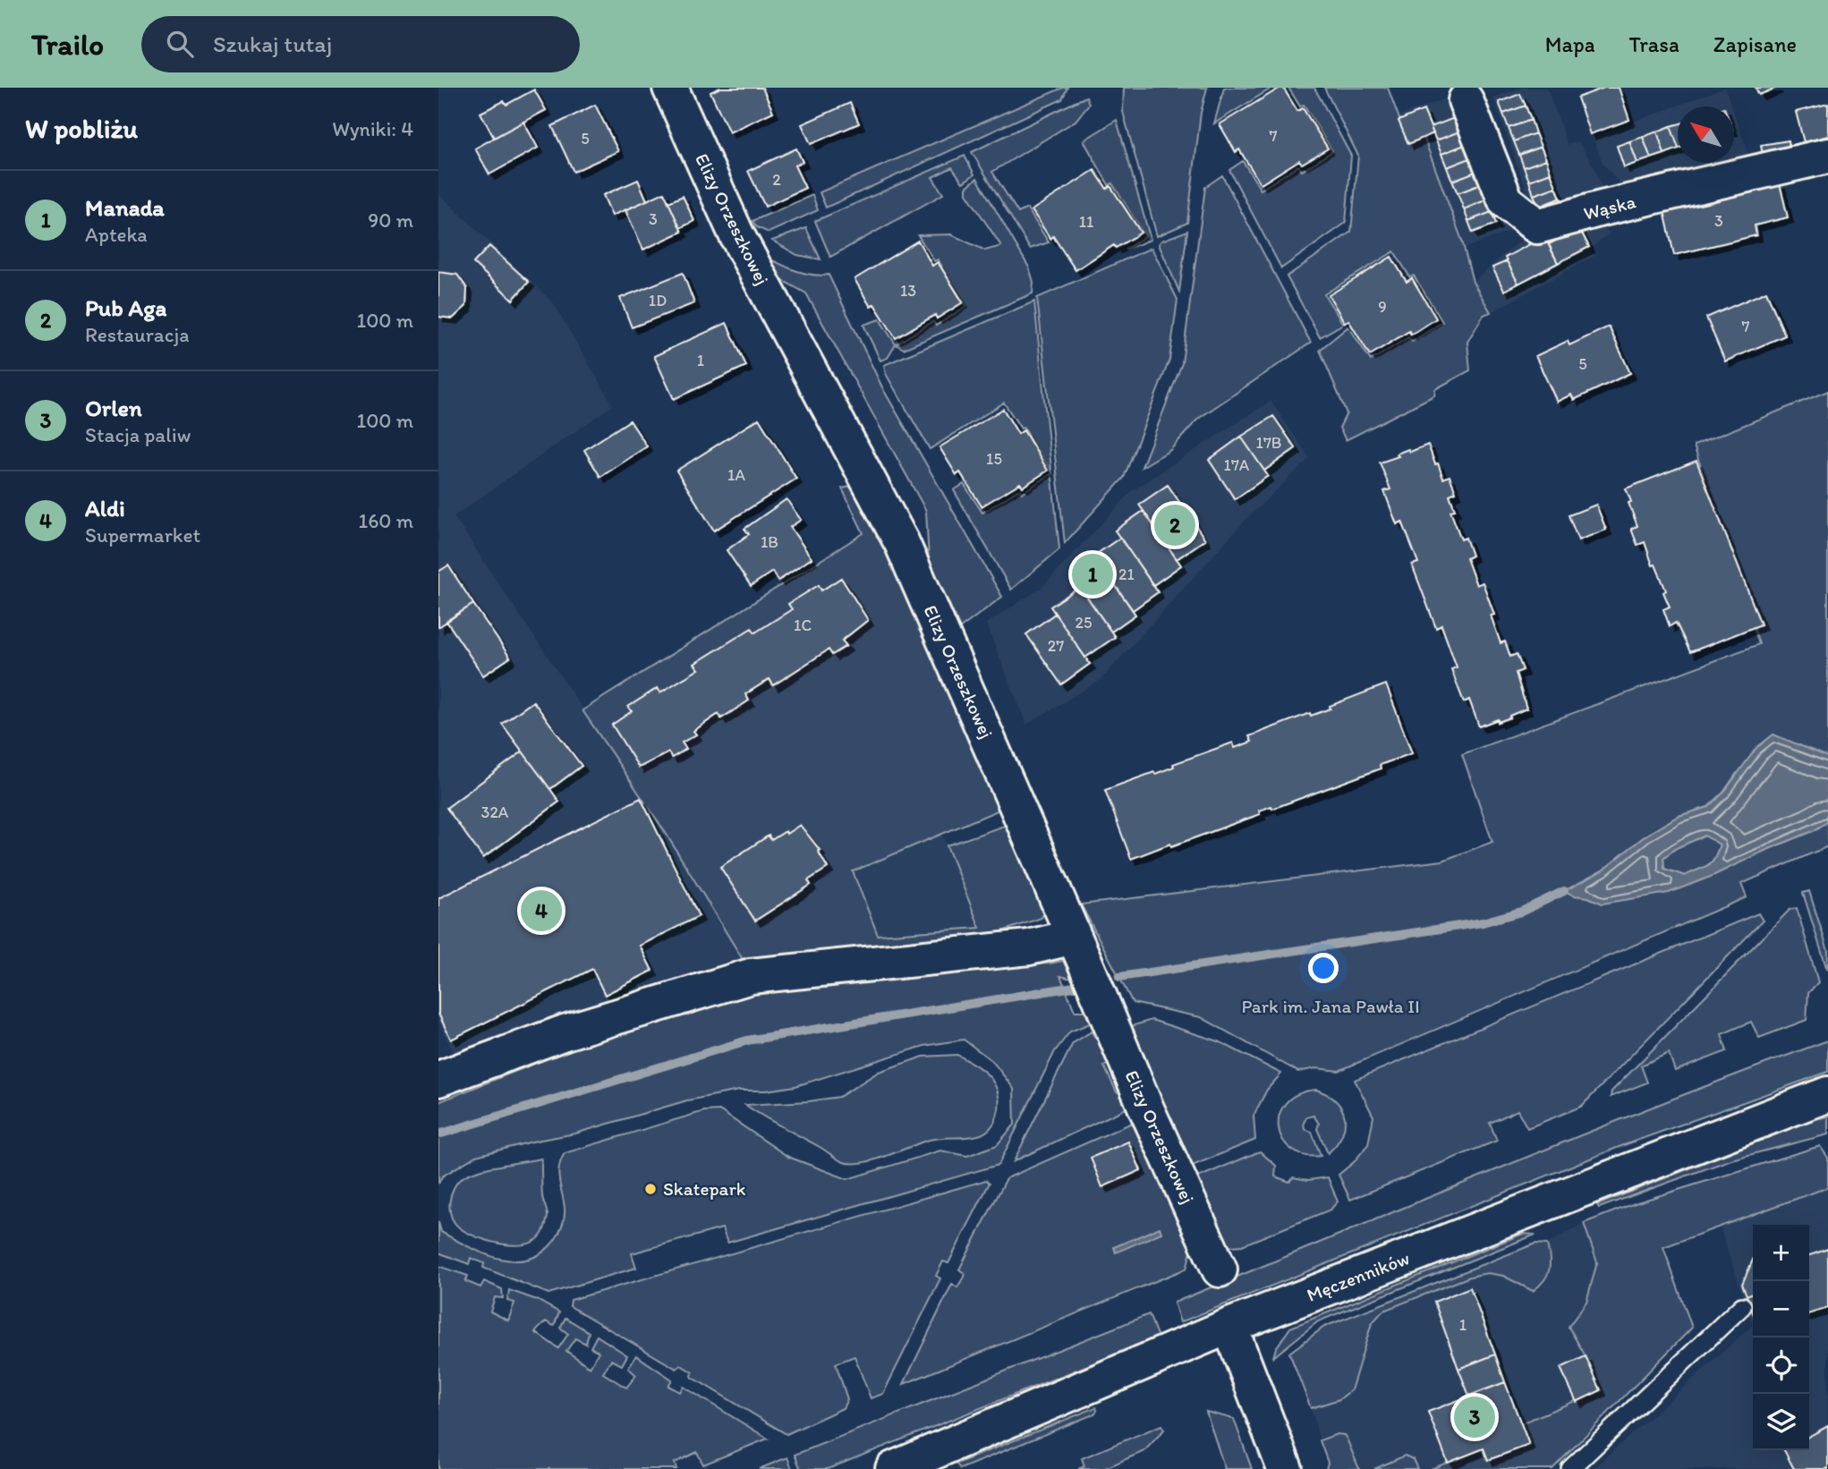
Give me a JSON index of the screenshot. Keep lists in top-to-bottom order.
{
  "streets": {
    "street": ["Wąska", "Elizy Orzeszkowej", "Męczenników"]
  },
  "parks": ["Park im. Jana Pawła II"],
  "places": ["Skatepark"],
  "house_numbers": [
    "7",
    "5",
    "2",
    "3",
    "3",
    "11",
    "13",
    "1D",
    "9",
    "7",
    "1",
    "5",
    "17B",
    "15",
    "17A",
    "1A",
    "1B",
    "21",
    "25",
    "1C",
    "27",
    "32A",
    "1"
  ],
  "north": "top left",
  "page": {
    "header": "Trailo",
    "search": "Szukaj tutaj",
    "nav": ["Mapa", "Trasa", "Zapisane"],
    "heading": ["W pobliżu", "Wyniki: 4"],
    "list": [
      {
        "mark": "1",
        "name": "Manada",
        "note": "Apteka",
        "value": "90 m"
      },
      {
        "mark": "2",
        "name": "Pub Aga",
        "note": "Restauracja",
        "value": "100 m"
      },
      {
        "mark": "3",
        "name": "Orlen",
        "note": "Stacja paliw",
        "value": "100 m"
      },
      {
        "mark": "4",
        "name": "Aldi",
        "note": "Supermarket",
        "value": "160 m"
      }
    ],
    "pins": [
      "2",
      "1",
      "4",
      "3"
    ],
    "map_buttons": ["+", "−"]
  }
}
